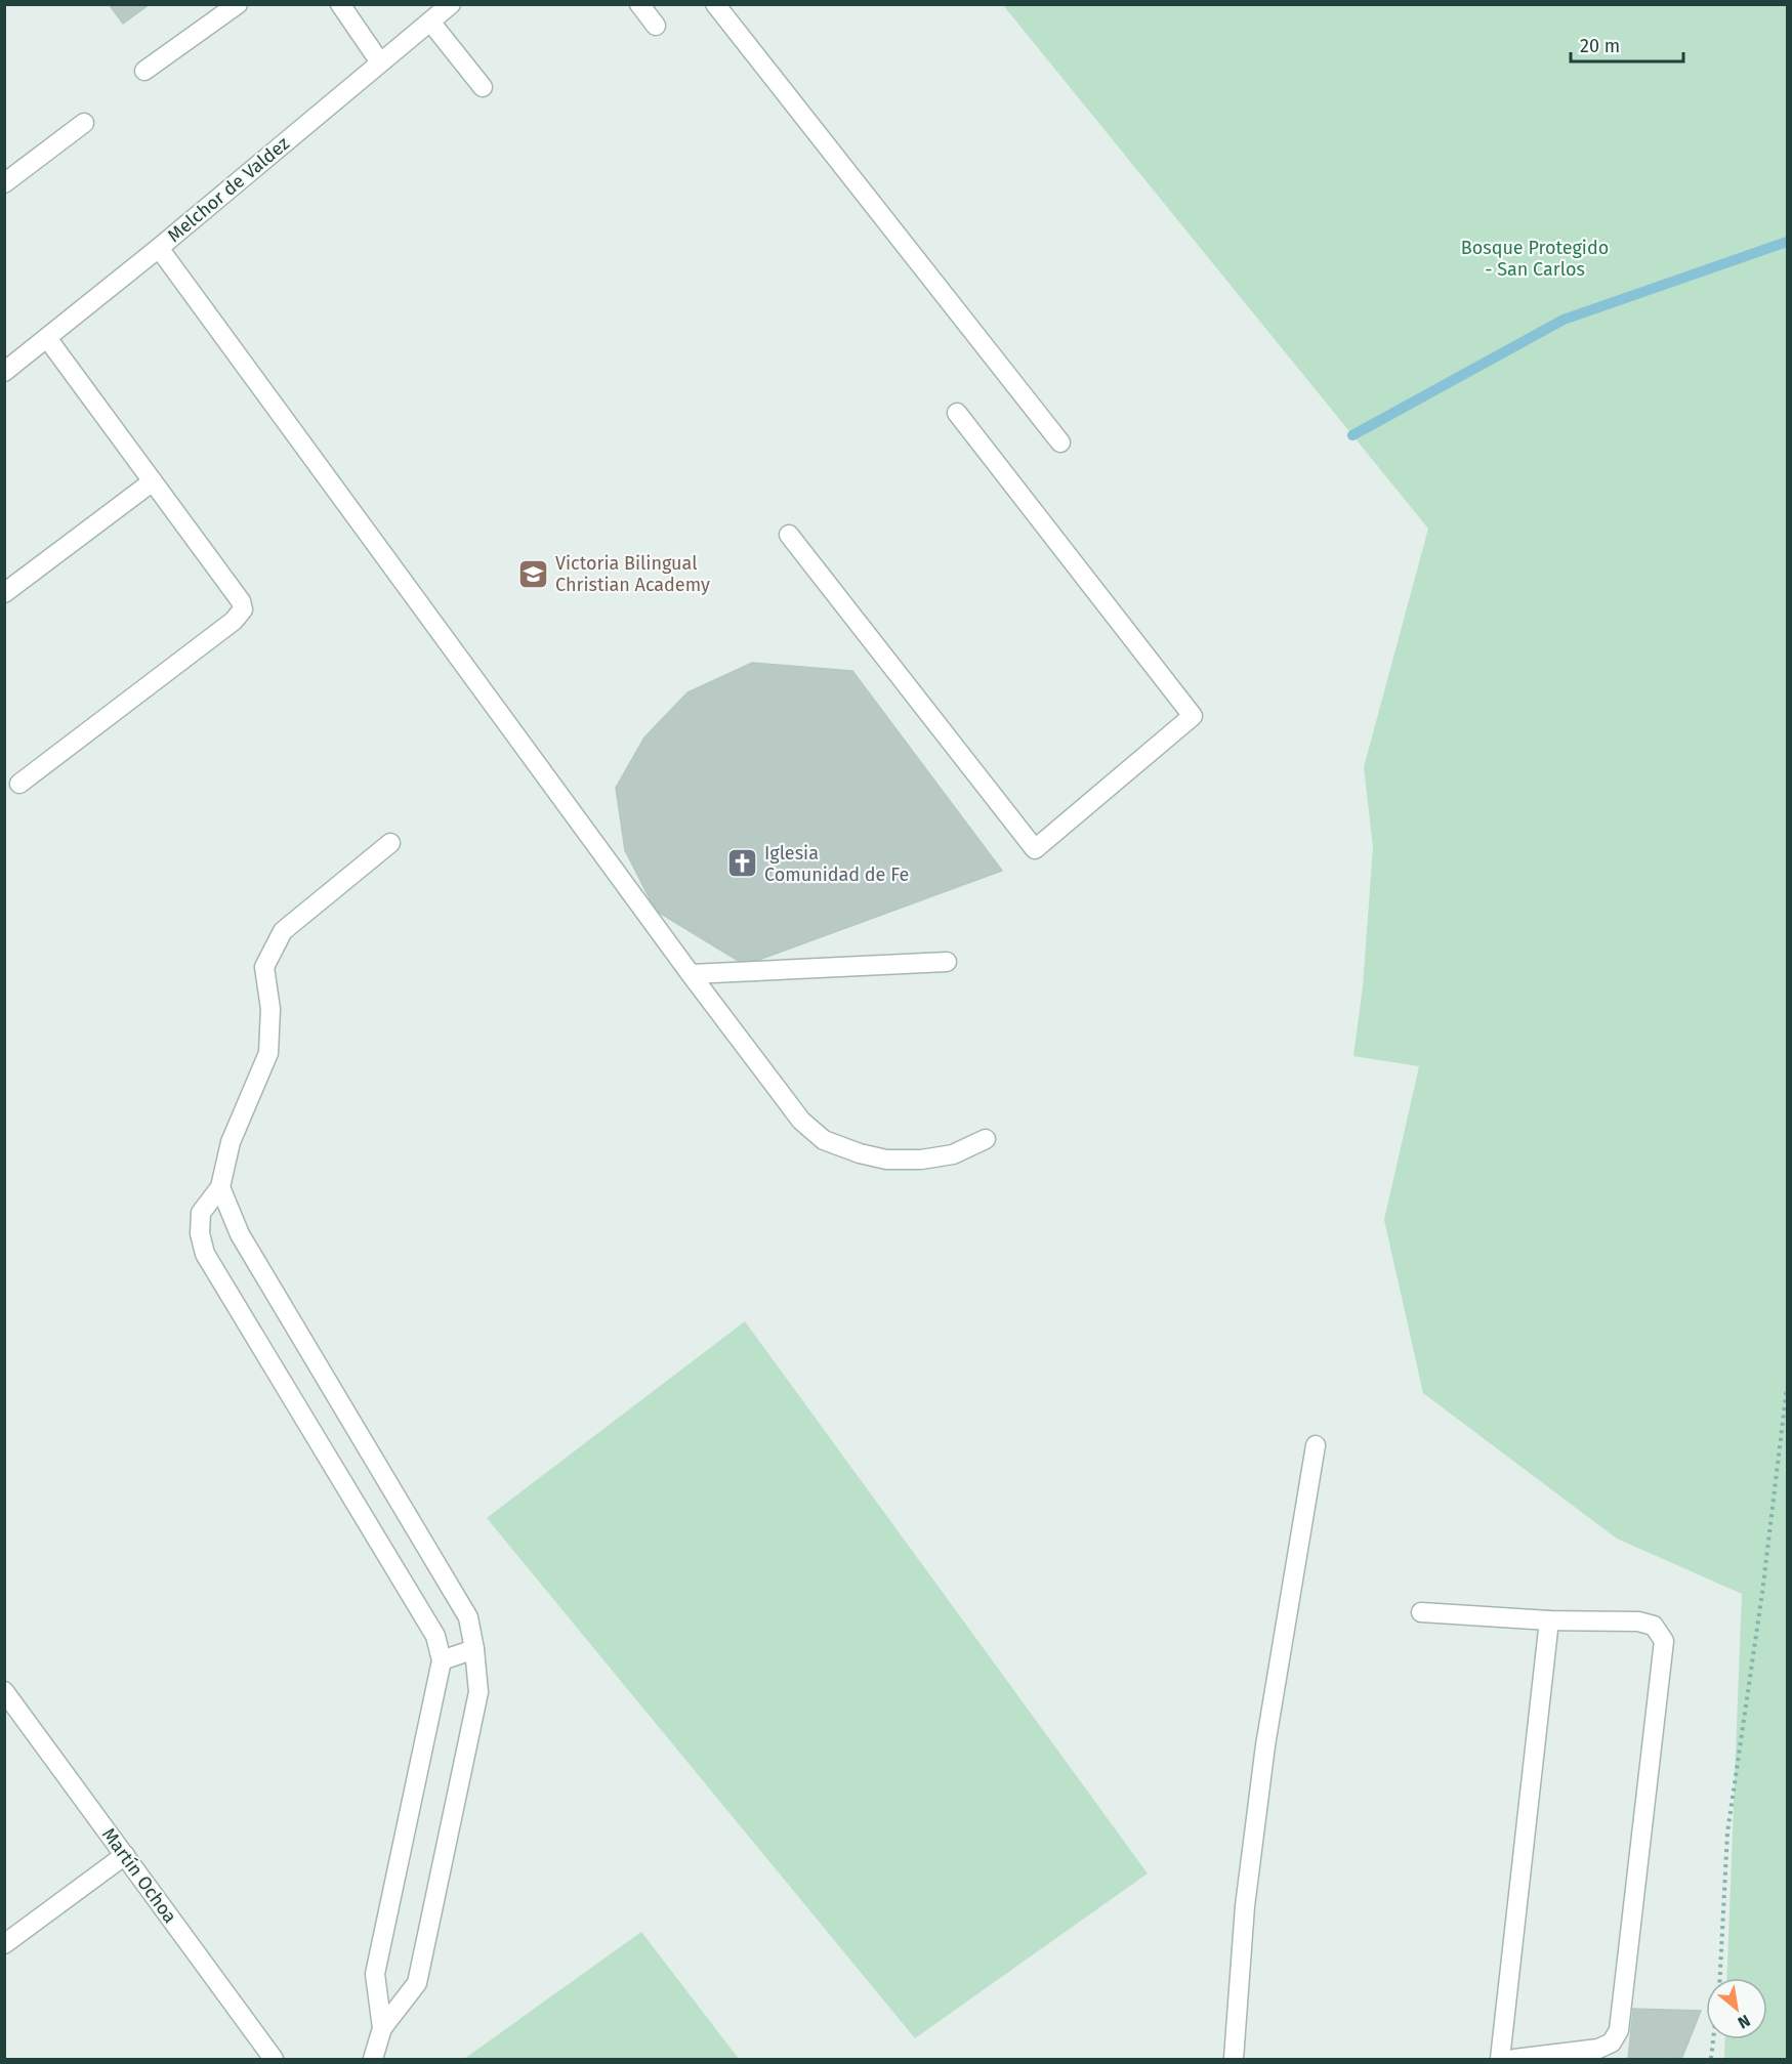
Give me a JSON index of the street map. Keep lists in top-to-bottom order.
{
  "streets": {
    "street": ["Melchor de Valdez", "Martín Ochoa"]
  },
  "parks": ["Bosque Protegido - San Carlos"],
  "places": {
    "school or university": ["Victoria Bilingual Christian Academy"],
    "church": ["Iglesia Comunidad de Fe"]
  },
  "scale_bar": "20 m",
  "north": "bottom right"
}
